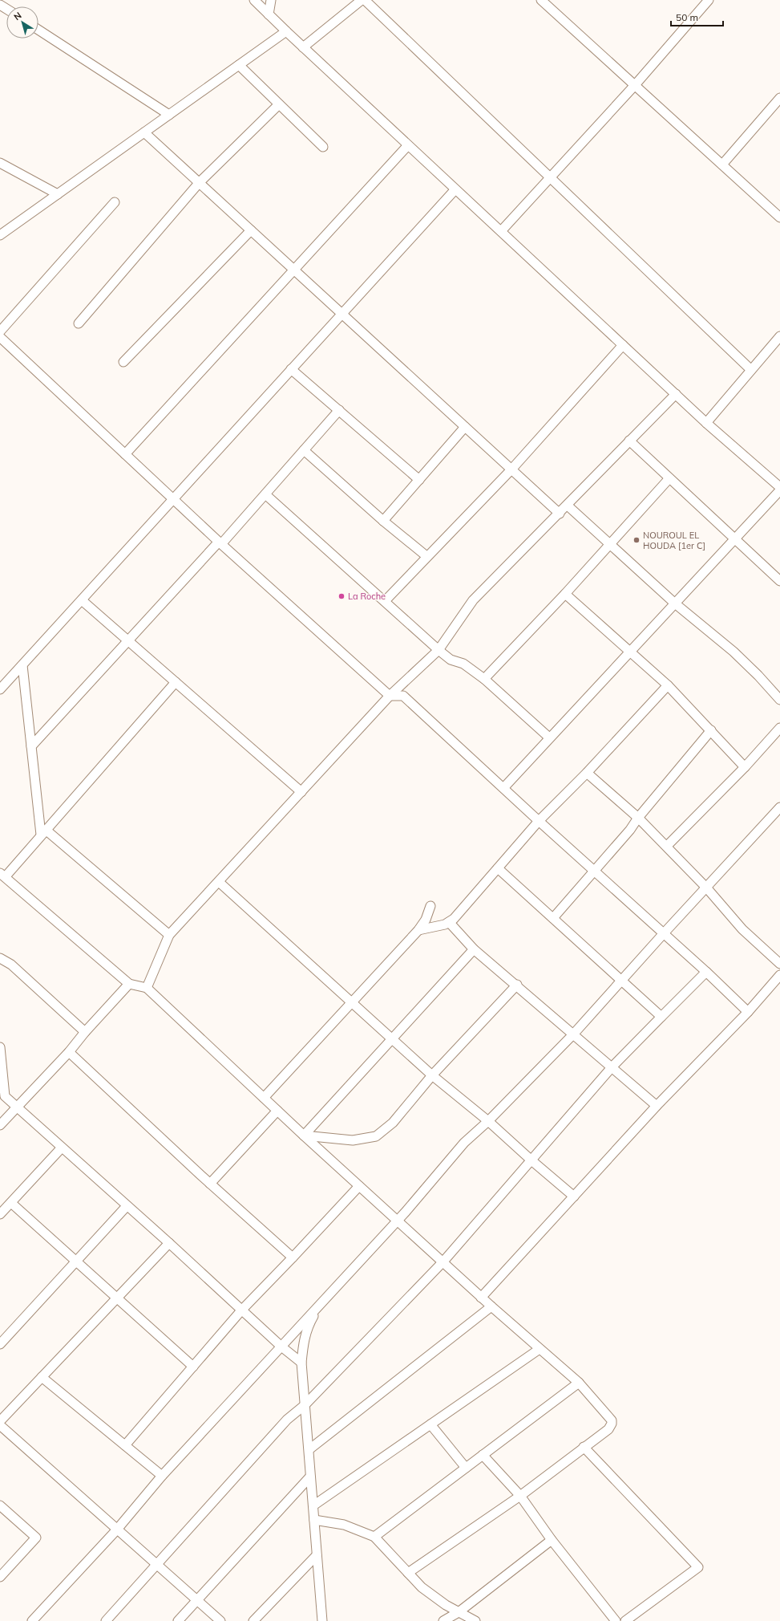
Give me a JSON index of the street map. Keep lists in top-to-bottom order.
{
  "places": ["NOUROUL EL HOUDA [1er C]", "La Roche"],
  "scale_bar": "50 m",
  "north": "top left"
}
